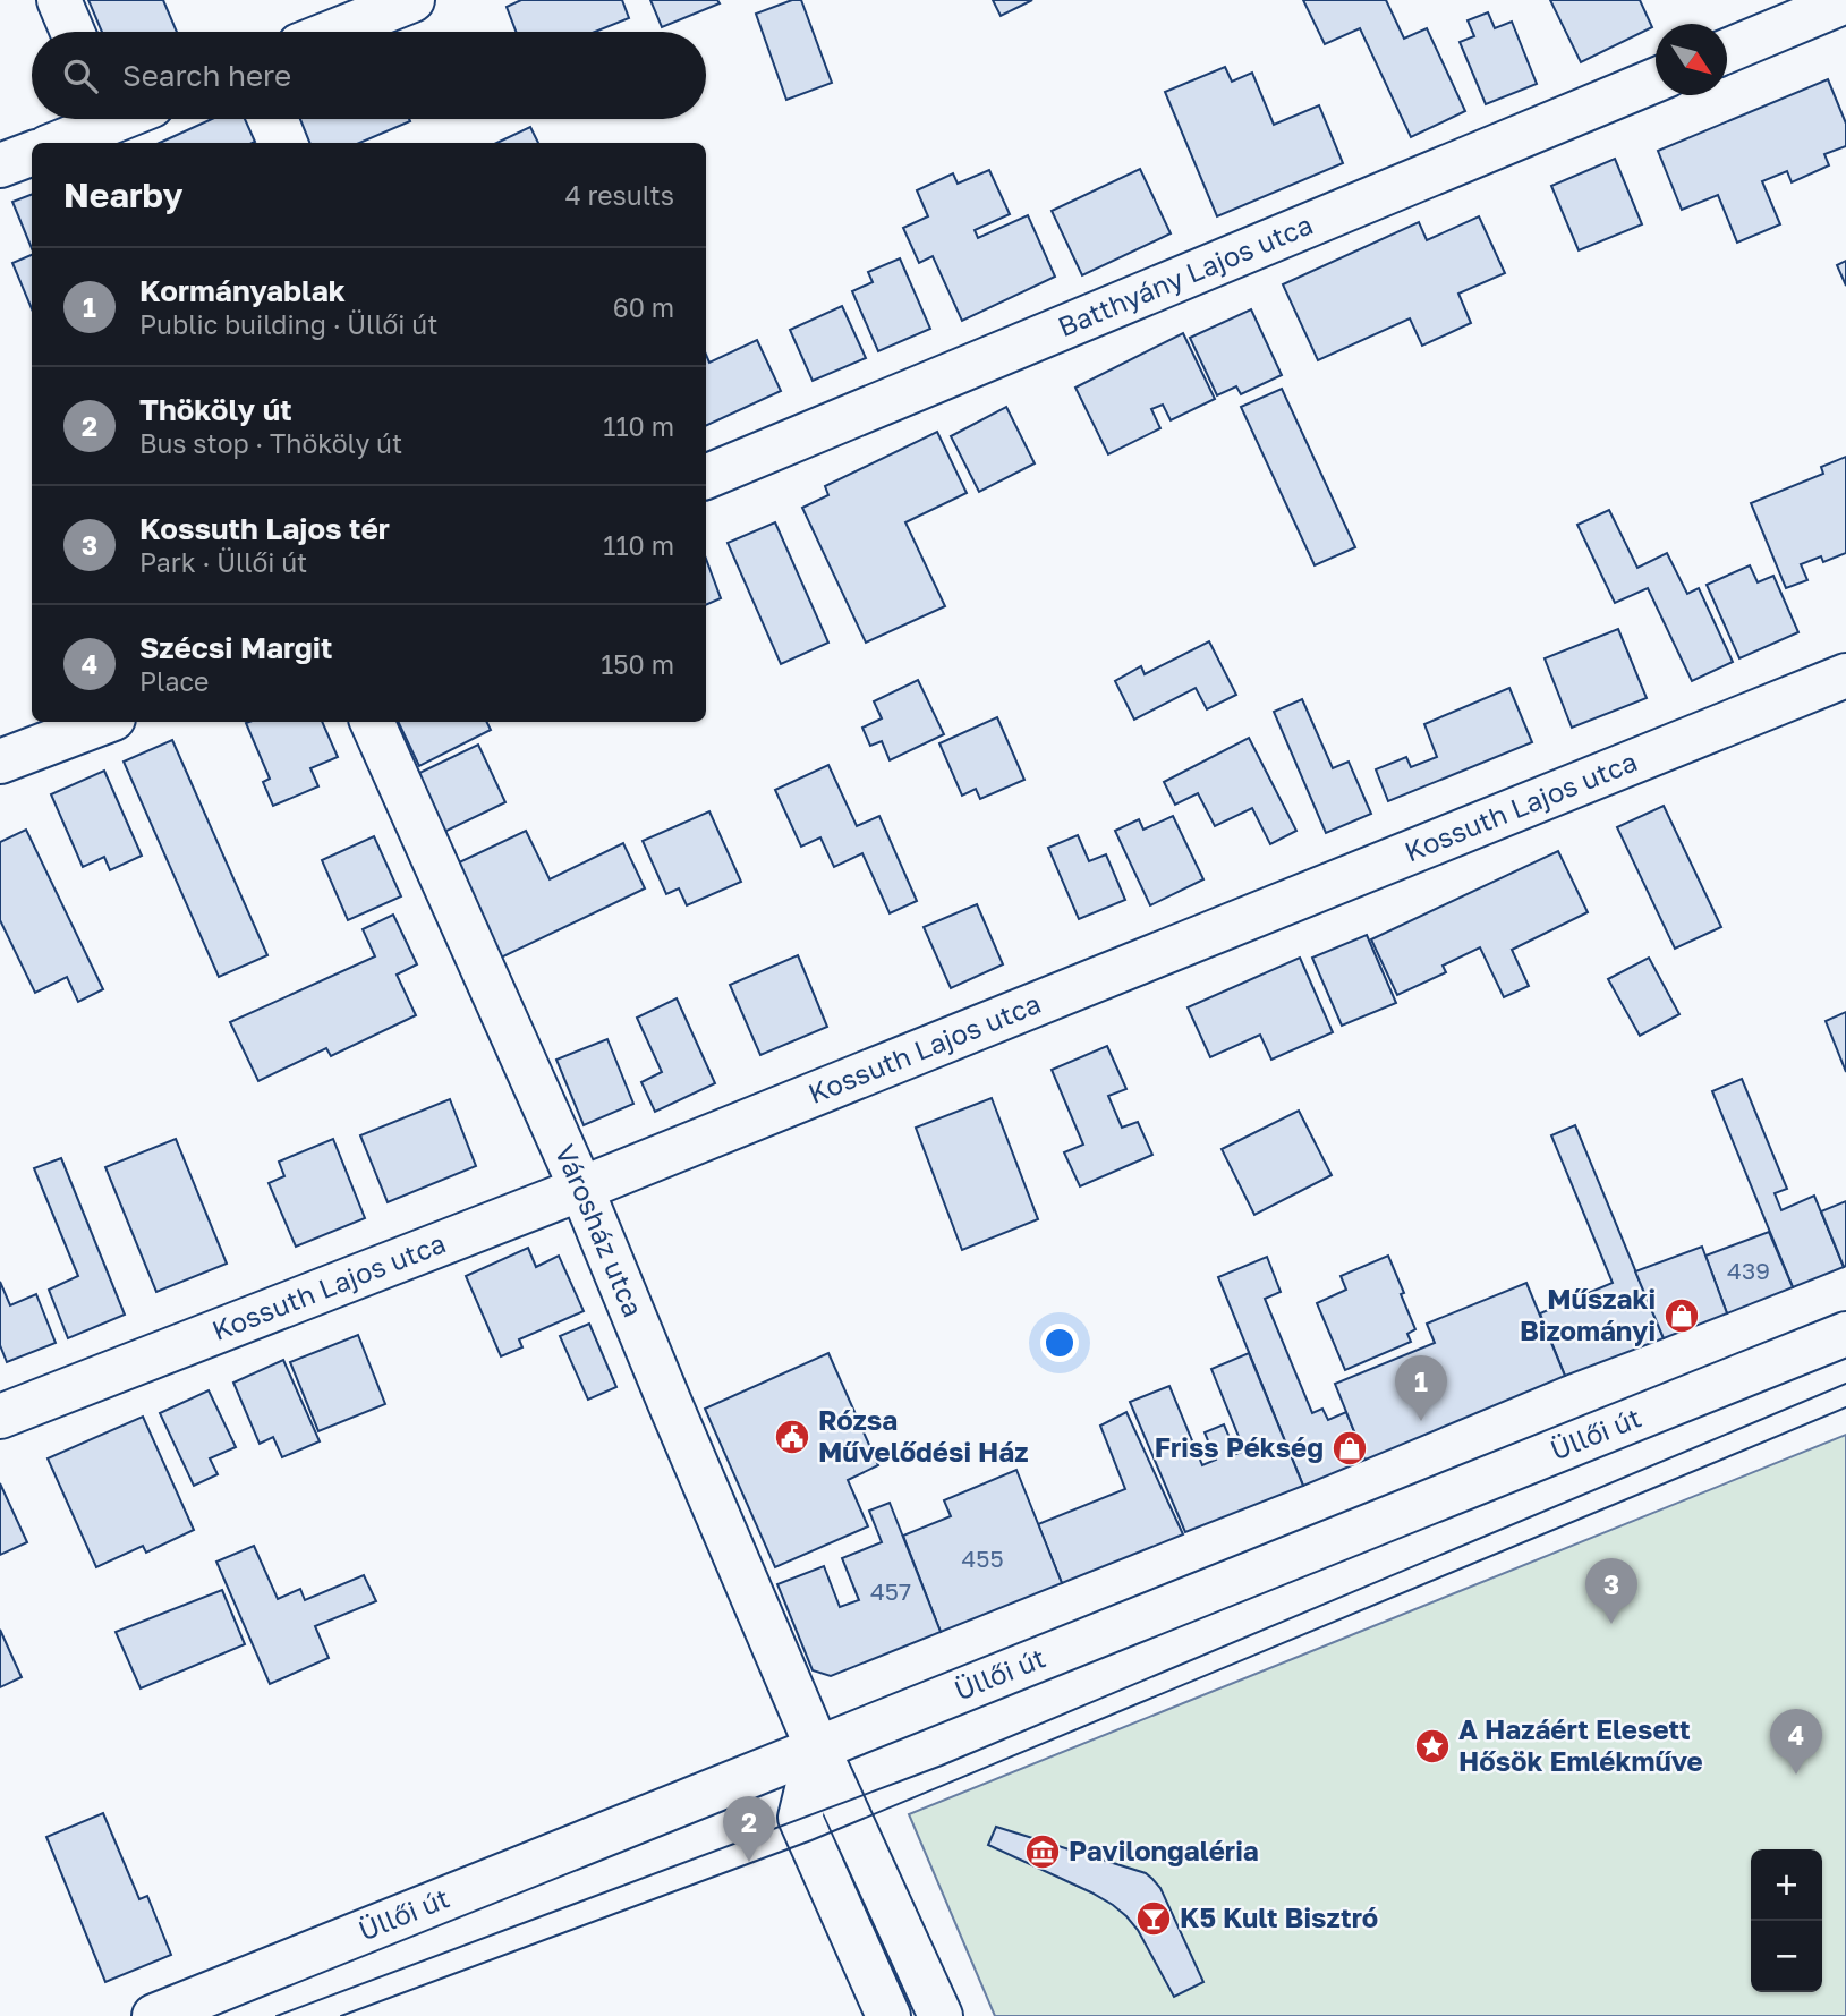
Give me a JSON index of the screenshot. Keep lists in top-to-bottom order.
{
  "streets": {
    "street": [
      "Batthyány Lajos utca",
      "Kossuth Lajos utca",
      "Városház utca",
      "Üllői út"
    ]
  },
  "crossings": [
    ["Kossuth Lajos utca", "Városház utca"],
    ["Városház utca", "Üllői út"]
  ],
  "places": {
    "shop": ["Műszaki Bizományi", "Friss Pékség"],
    "public building": ["Rózsa Művelődési Ház"],
    "place": ["A Hazáért Elesett Hősök Emlékműve"],
    "museum": ["Pavilongaléria"],
    "bar": ["K5 Kult Bisztró"]
  },
  "house_numbers": ["439", "455", "457"],
  "north": "bottom right",
  "page": {
    "search": "Search here",
    "heading": ["Nearby", "4 results"],
    "list": [
      {
        "mark": "1",
        "name": "Kormányablak",
        "note": "Public building · Üllői út",
        "value": "60 m"
      },
      {
        "mark": "2",
        "name": "Thököly út",
        "note": "Bus stop · Thököly út",
        "value": "110 m"
      },
      {
        "mark": "3",
        "name": "Kossuth Lajos tér",
        "note": "Park · Üllői út",
        "value": "110 m"
      },
      {
        "mark": "4",
        "name": "Szécsi Margit",
        "note": "Place",
        "value": "150 m"
      }
    ],
    "pins": [
      "1",
      "3",
      "4",
      "2"
    ],
    "map_buttons": ["+", "−"]
  }
}
